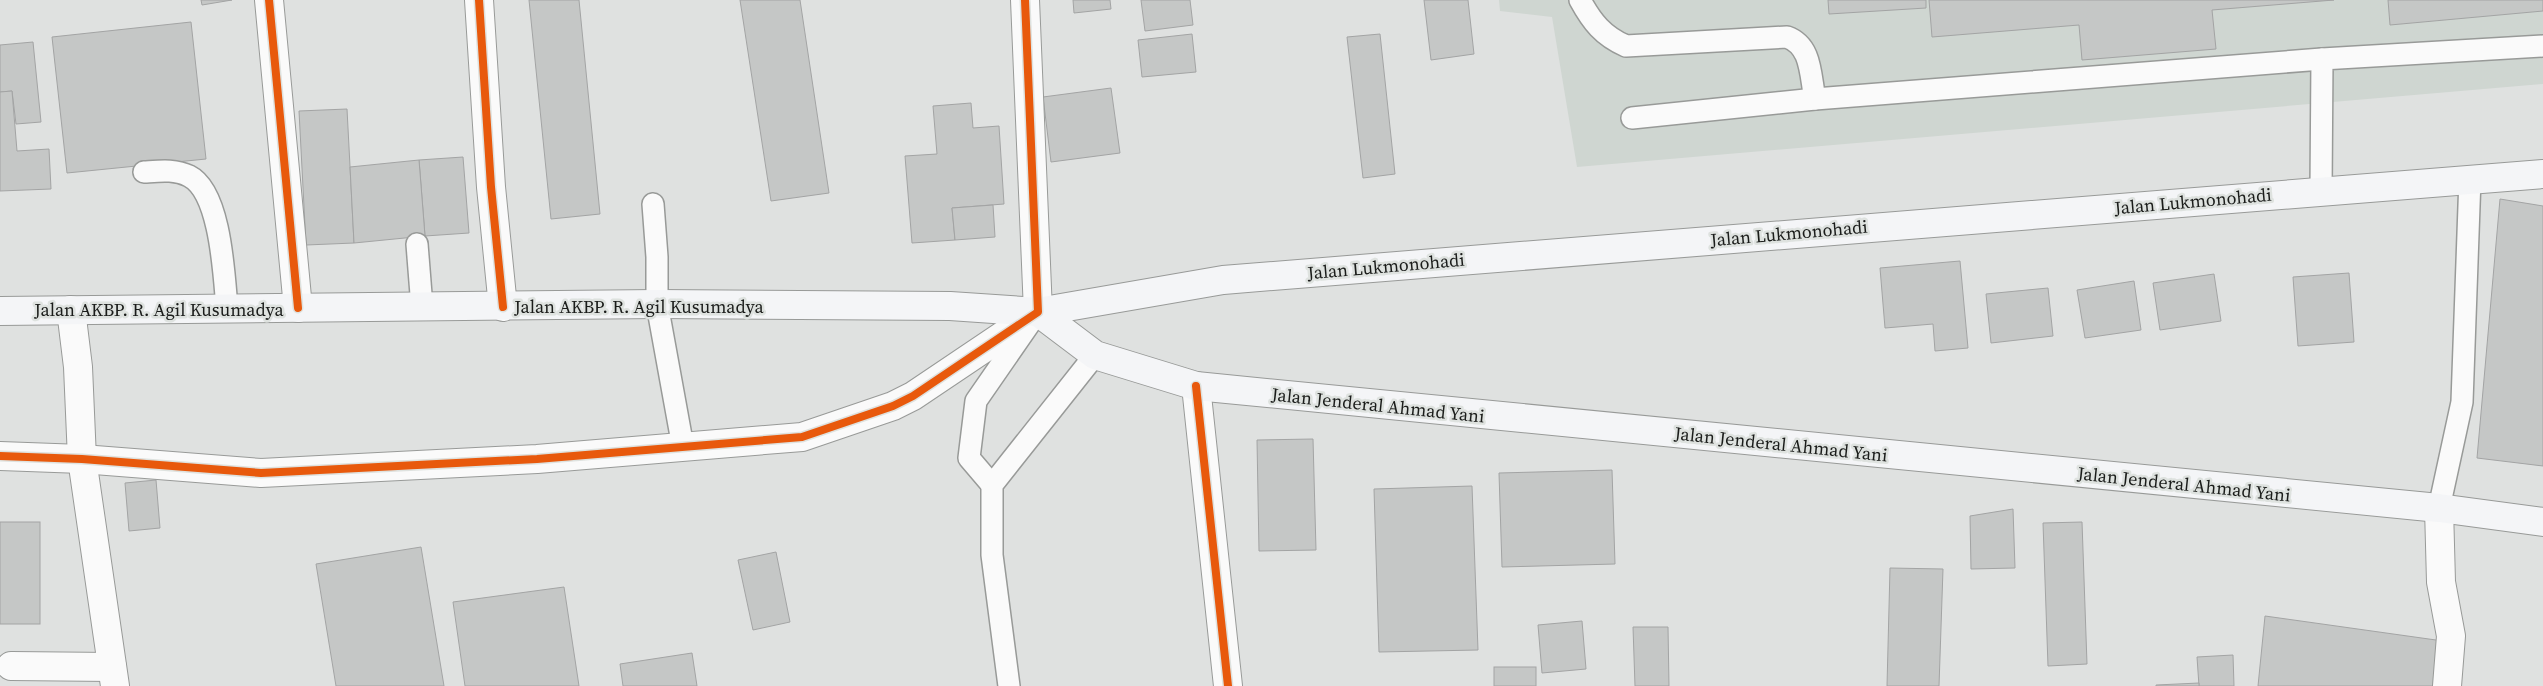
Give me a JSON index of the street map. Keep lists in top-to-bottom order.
{
  "streets": {
    "main road": ["Jalan Lukmonohadi", "Jalan AKBP. R. Agil Kusumadya", "Jalan Jenderal Ahmad Yani"]
  },
  "crossings": [
    ["Jalan Lukmonohadi", "Jalan AKBP. R. Agil Kusumadya"],
    ["Jalan Lukmonohadi", "Jalan Jenderal Ahmad Yani"],
    ["Jalan AKBP. R. Agil Kusumadya", "Jalan Jenderal Ahmad Yani"]
  ]
}
